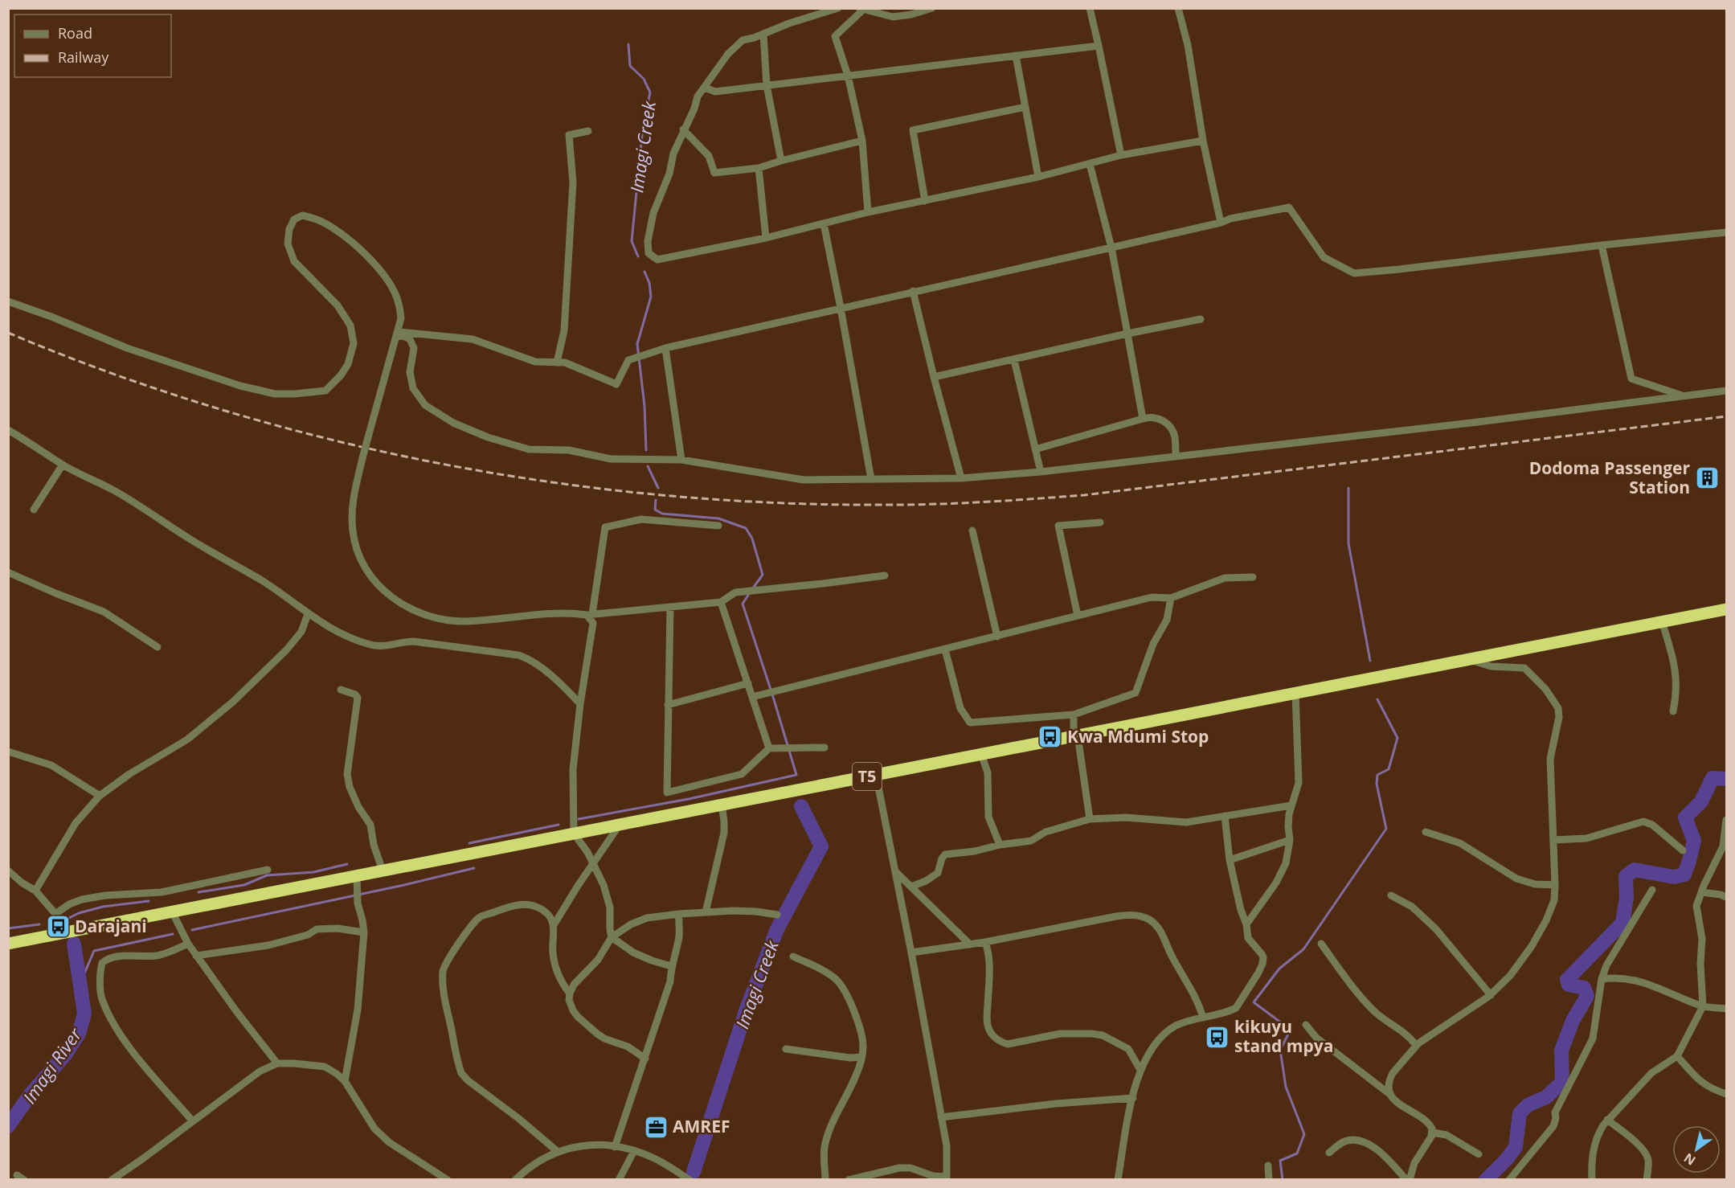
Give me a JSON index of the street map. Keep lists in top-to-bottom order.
{
  "streets": {
    "highway": ["T5"]
  },
  "water": ["Imagi Creek", "Imagi River"],
  "places": {
    "building": ["Dodoma Passenger Station"],
    "bus stop": ["Kwa Mdumi Stop", "Darajani", "kikuyu stand mpya"],
    "office": ["AMREF"]
  },
  "legend": ["Road", "Railway"],
  "north": "bottom left"
}
